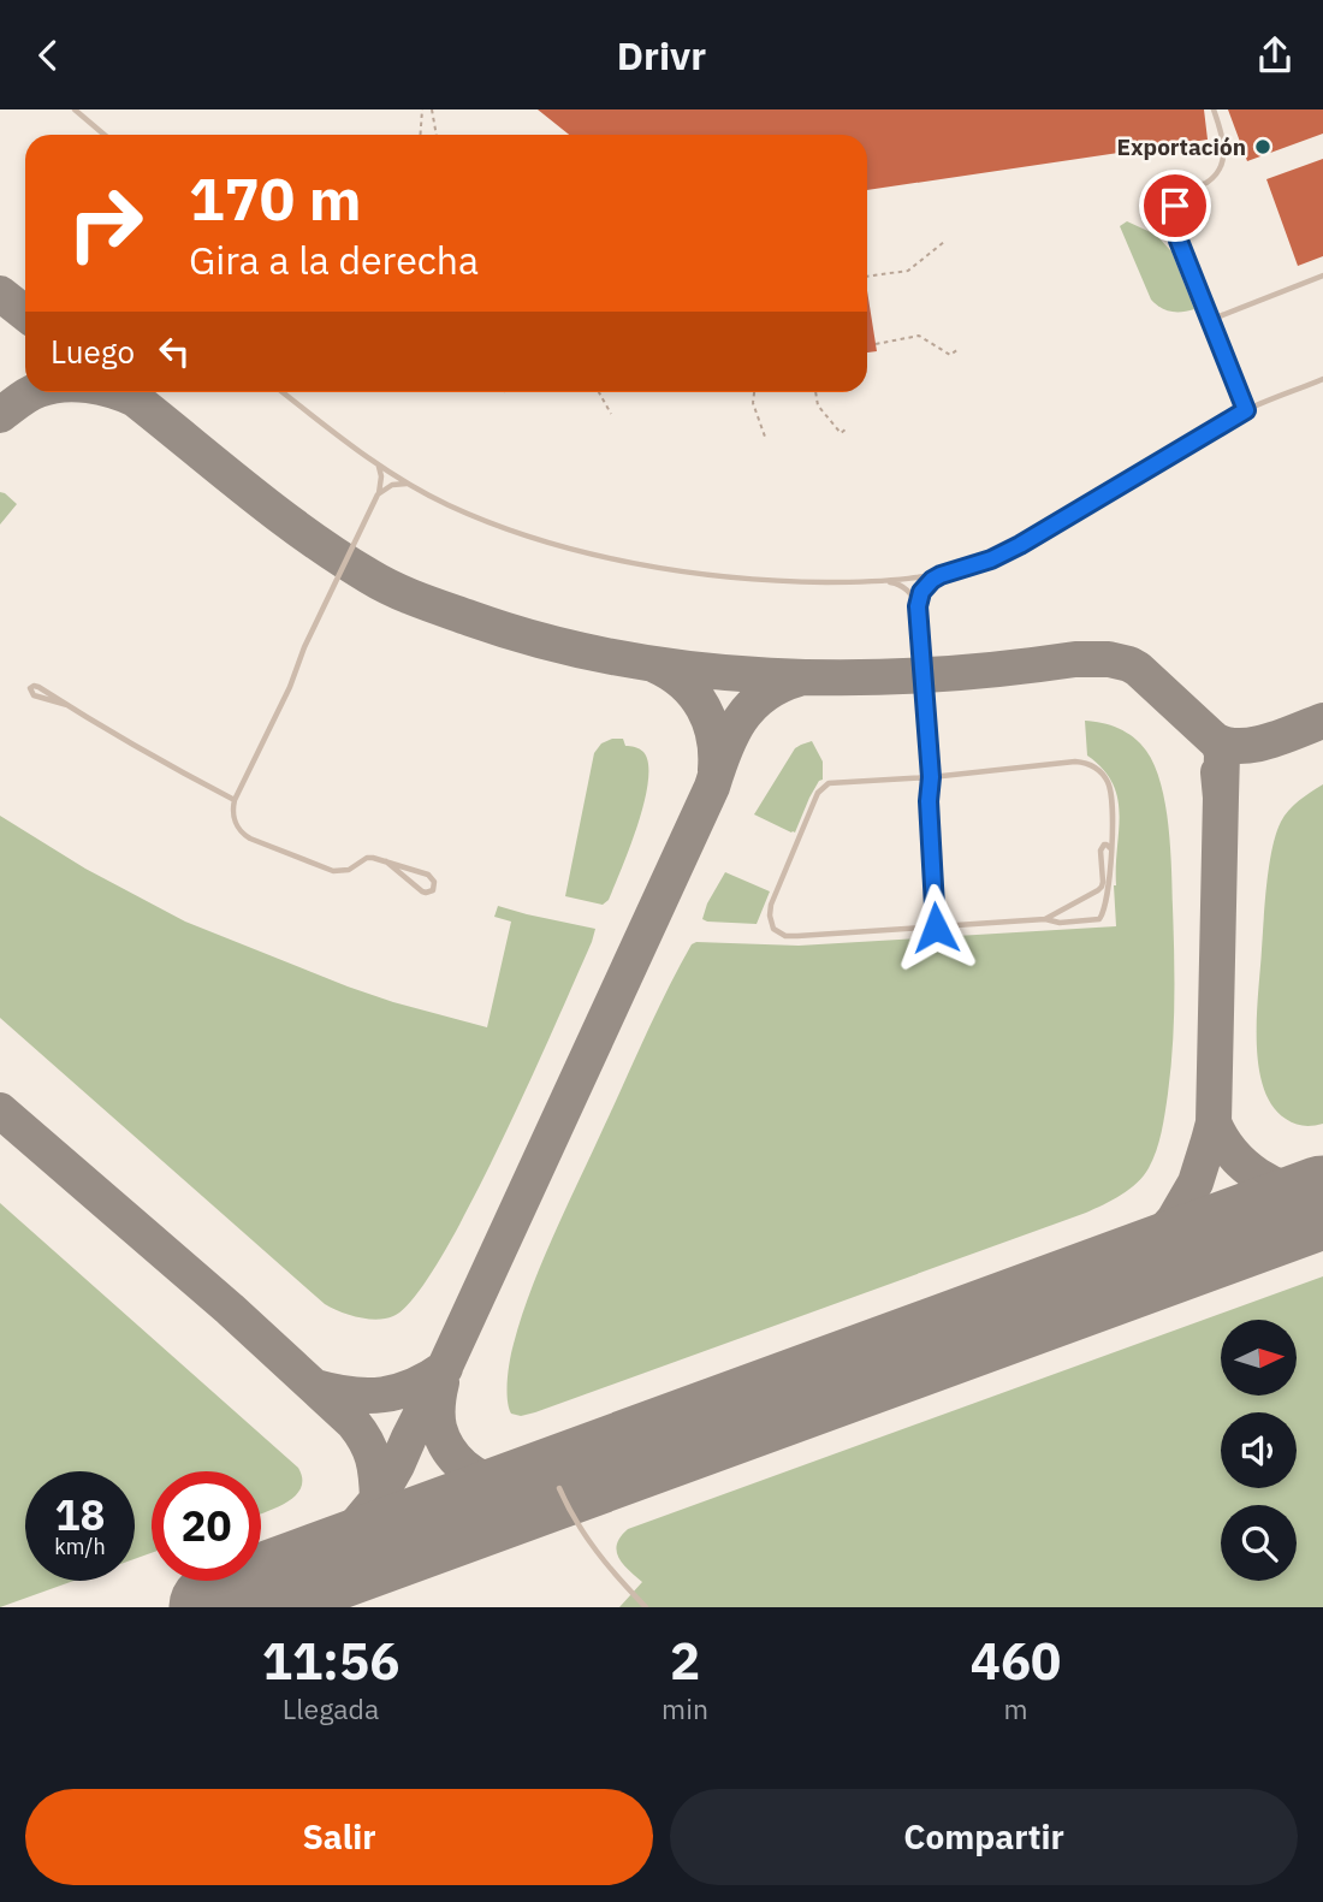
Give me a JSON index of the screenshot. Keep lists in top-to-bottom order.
{
  "places": ["Exportación"],
  "north": "right",
  "page": {
    "header": "Drivr",
    "turn": ["170 m", "Gira a la derecha"],
    "then": "Luego",
    "speed": "18 km/h",
    "limit": "20",
    "eta": [
      "11:56",
      "Llegada",
      "2",
      "min",
      "460",
      "m"
    ],
    "buttons": ["Salir", "Compartir"]
  }
}
